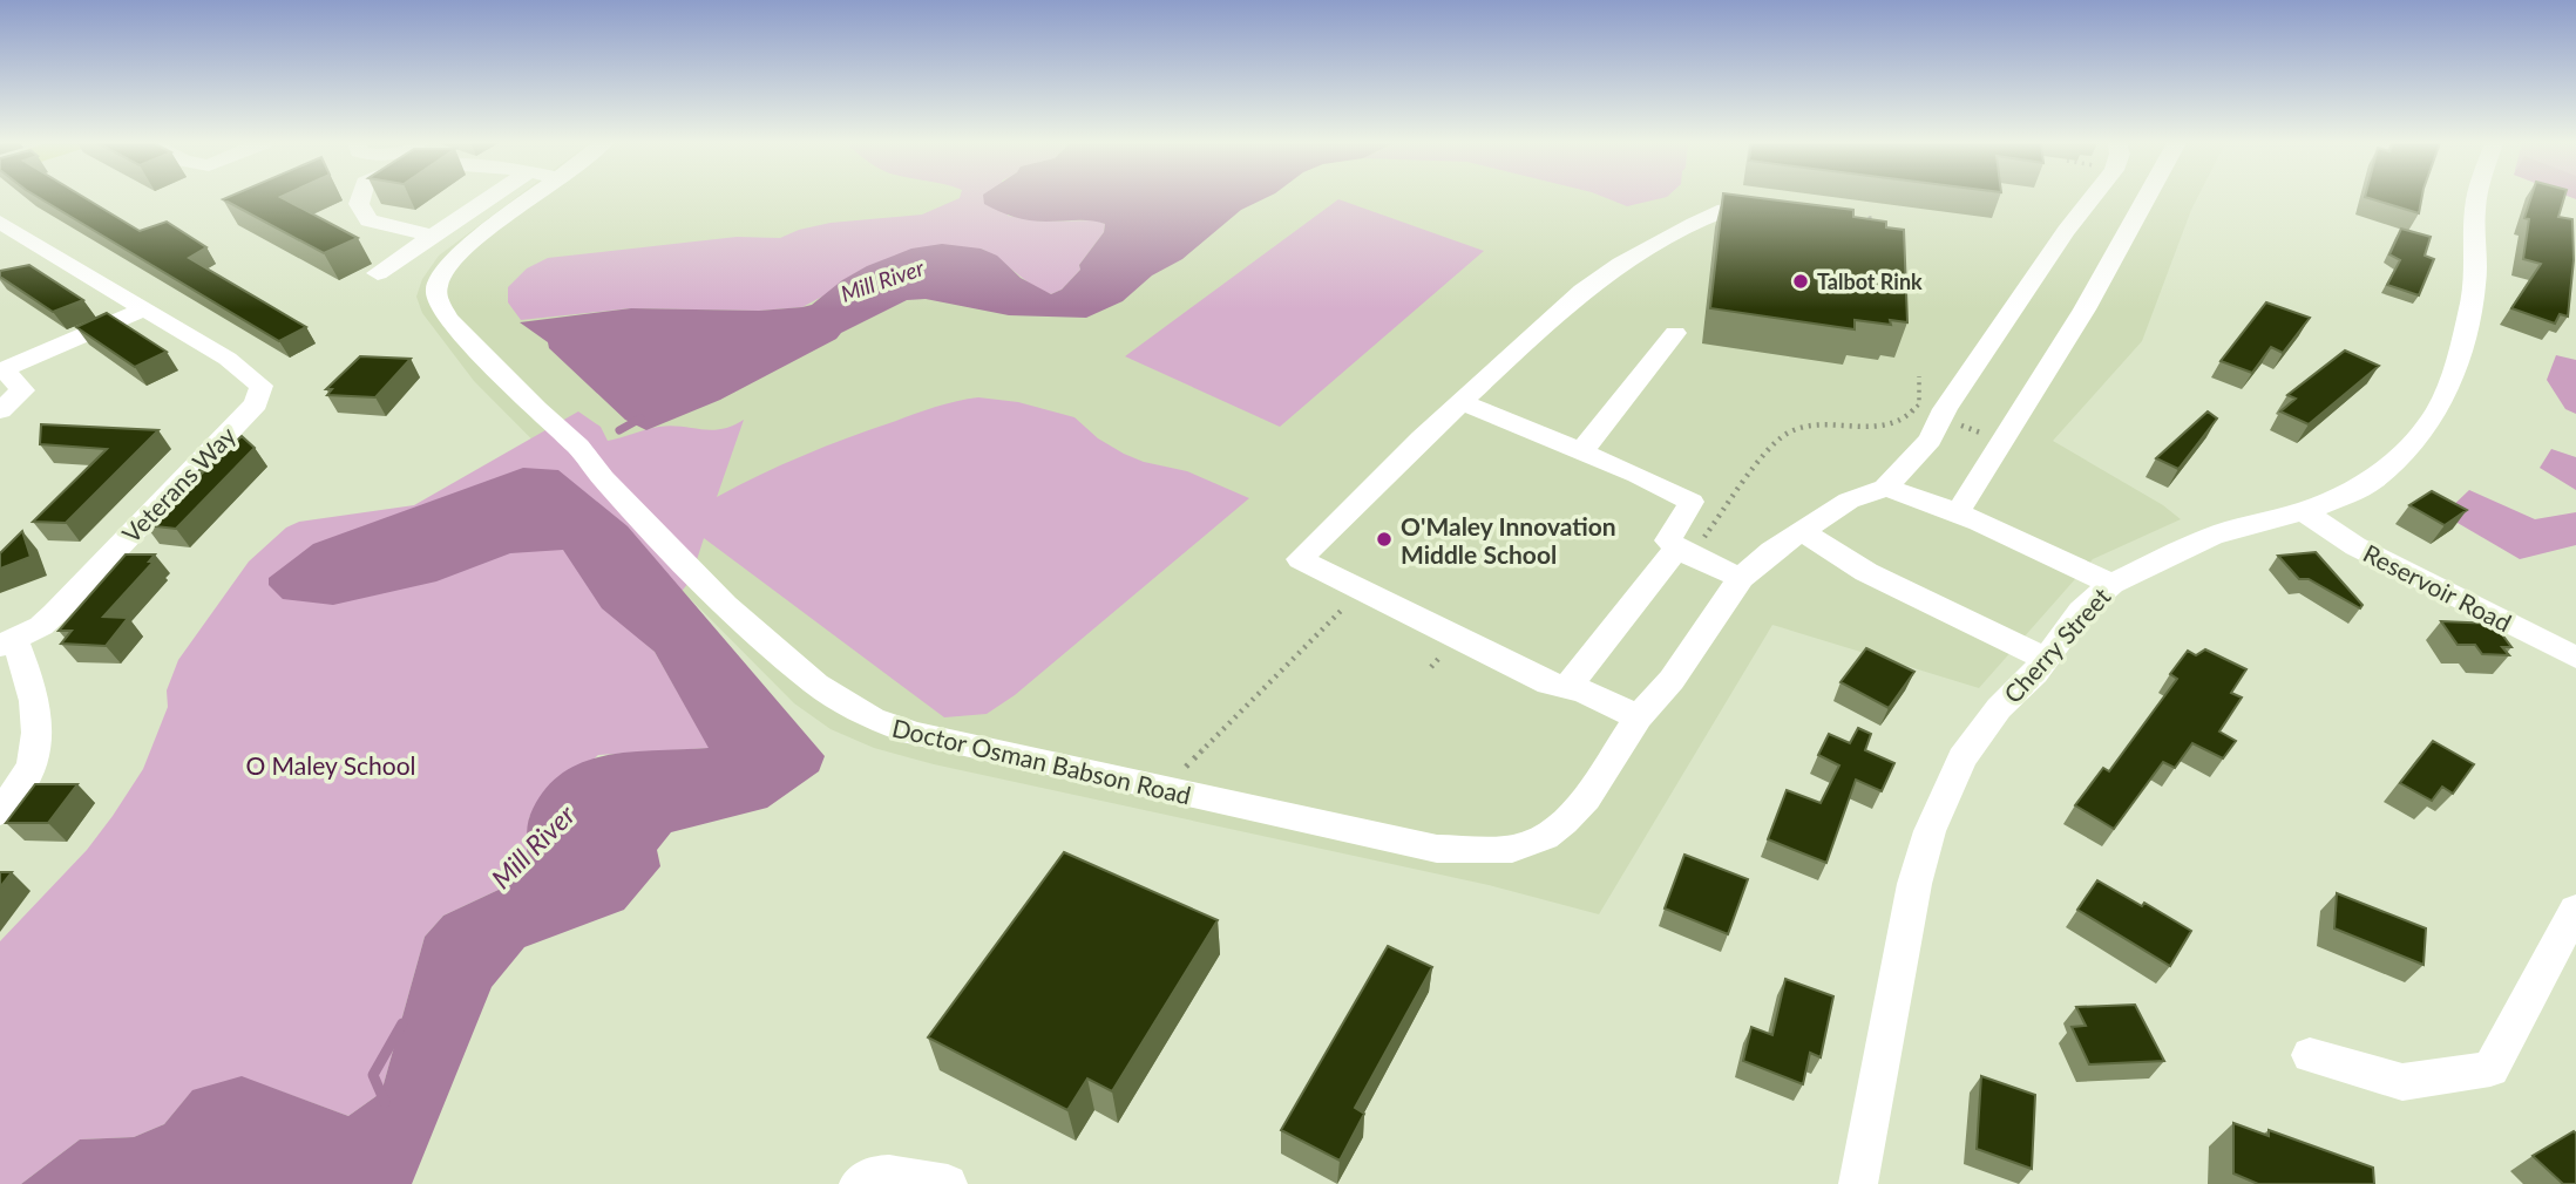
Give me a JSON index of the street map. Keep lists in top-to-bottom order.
{
  "streets": {
    "street": [
      "Veterans Way",
      "Reservoir Road",
      "Cherry Street",
      "Doctor Osman Babson Road"
    ]
  },
  "crossings": [
    ["Reservoir Road", "Cherry Street"]
  ],
  "water": ["Mill River"],
  "parks": ["O Maley School"],
  "places": ["Talbot Rink", "O'Maley Innovation Middle School"]
}
